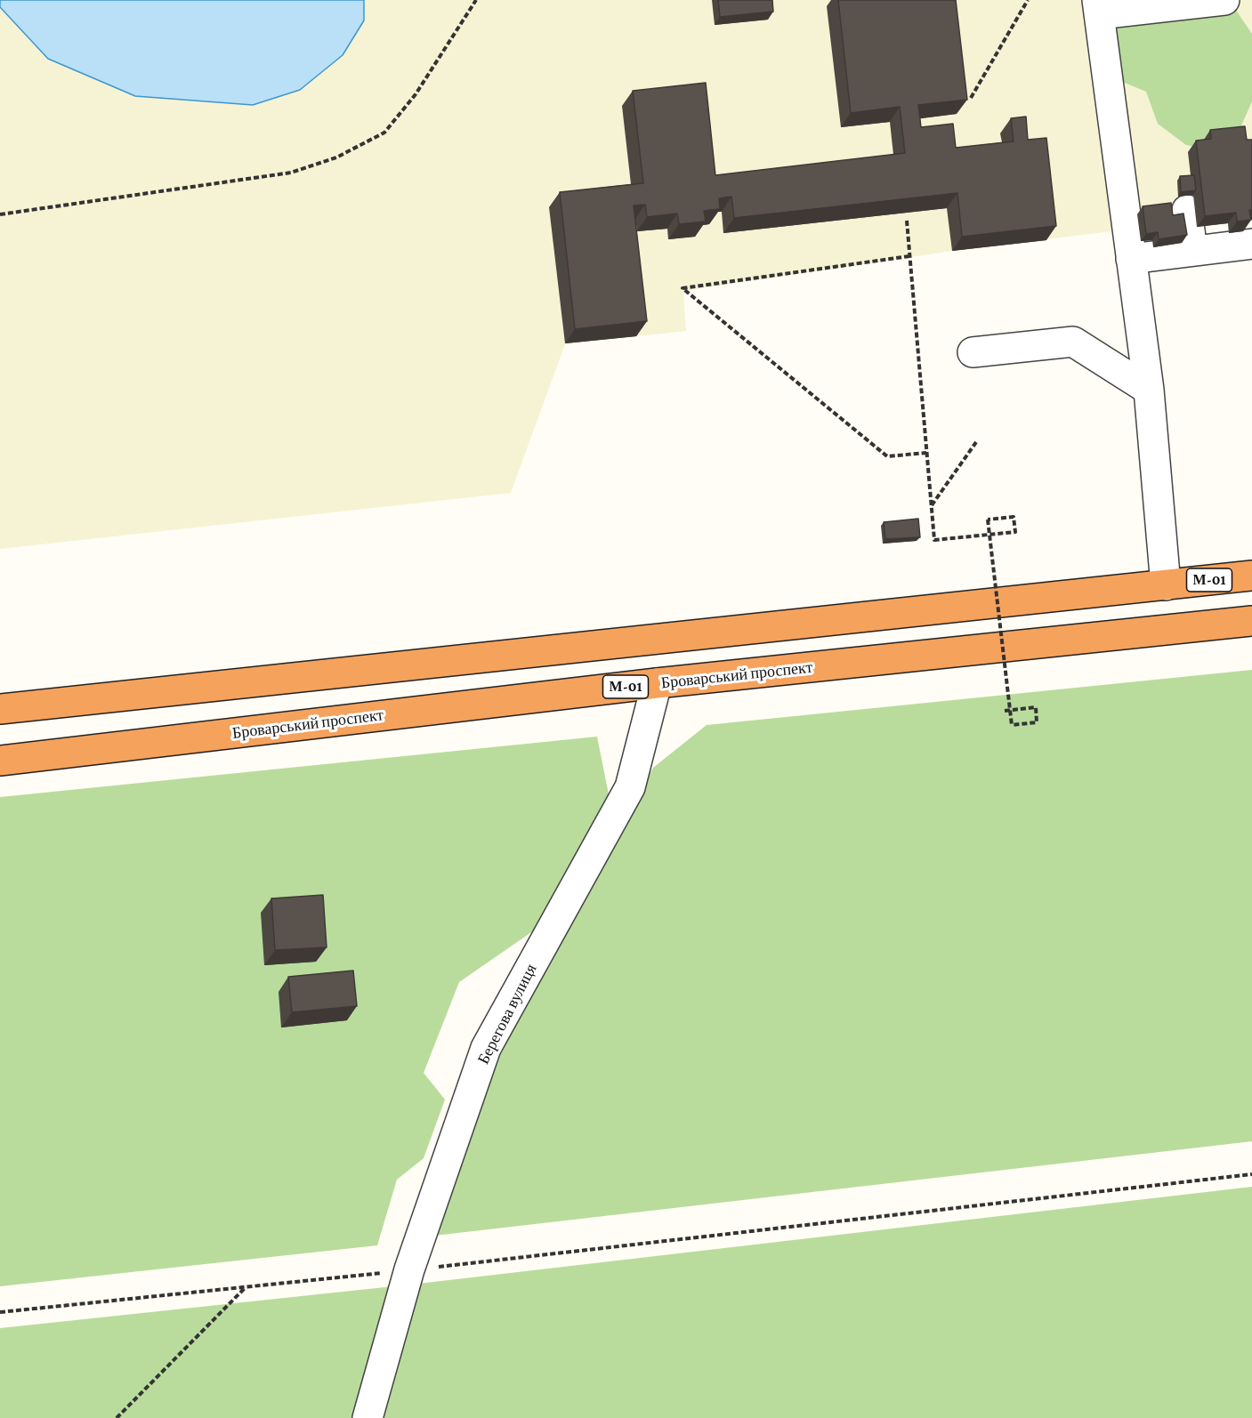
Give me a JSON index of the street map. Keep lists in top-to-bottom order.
{
  "streets": {
    "highway": ["М-01", "Броварський проспект"],
    "street": ["Берегова вулиця"]
  },
  "crossings": [
    ["Броварський проспект", "Берегова вулиця"]
  ]
}
